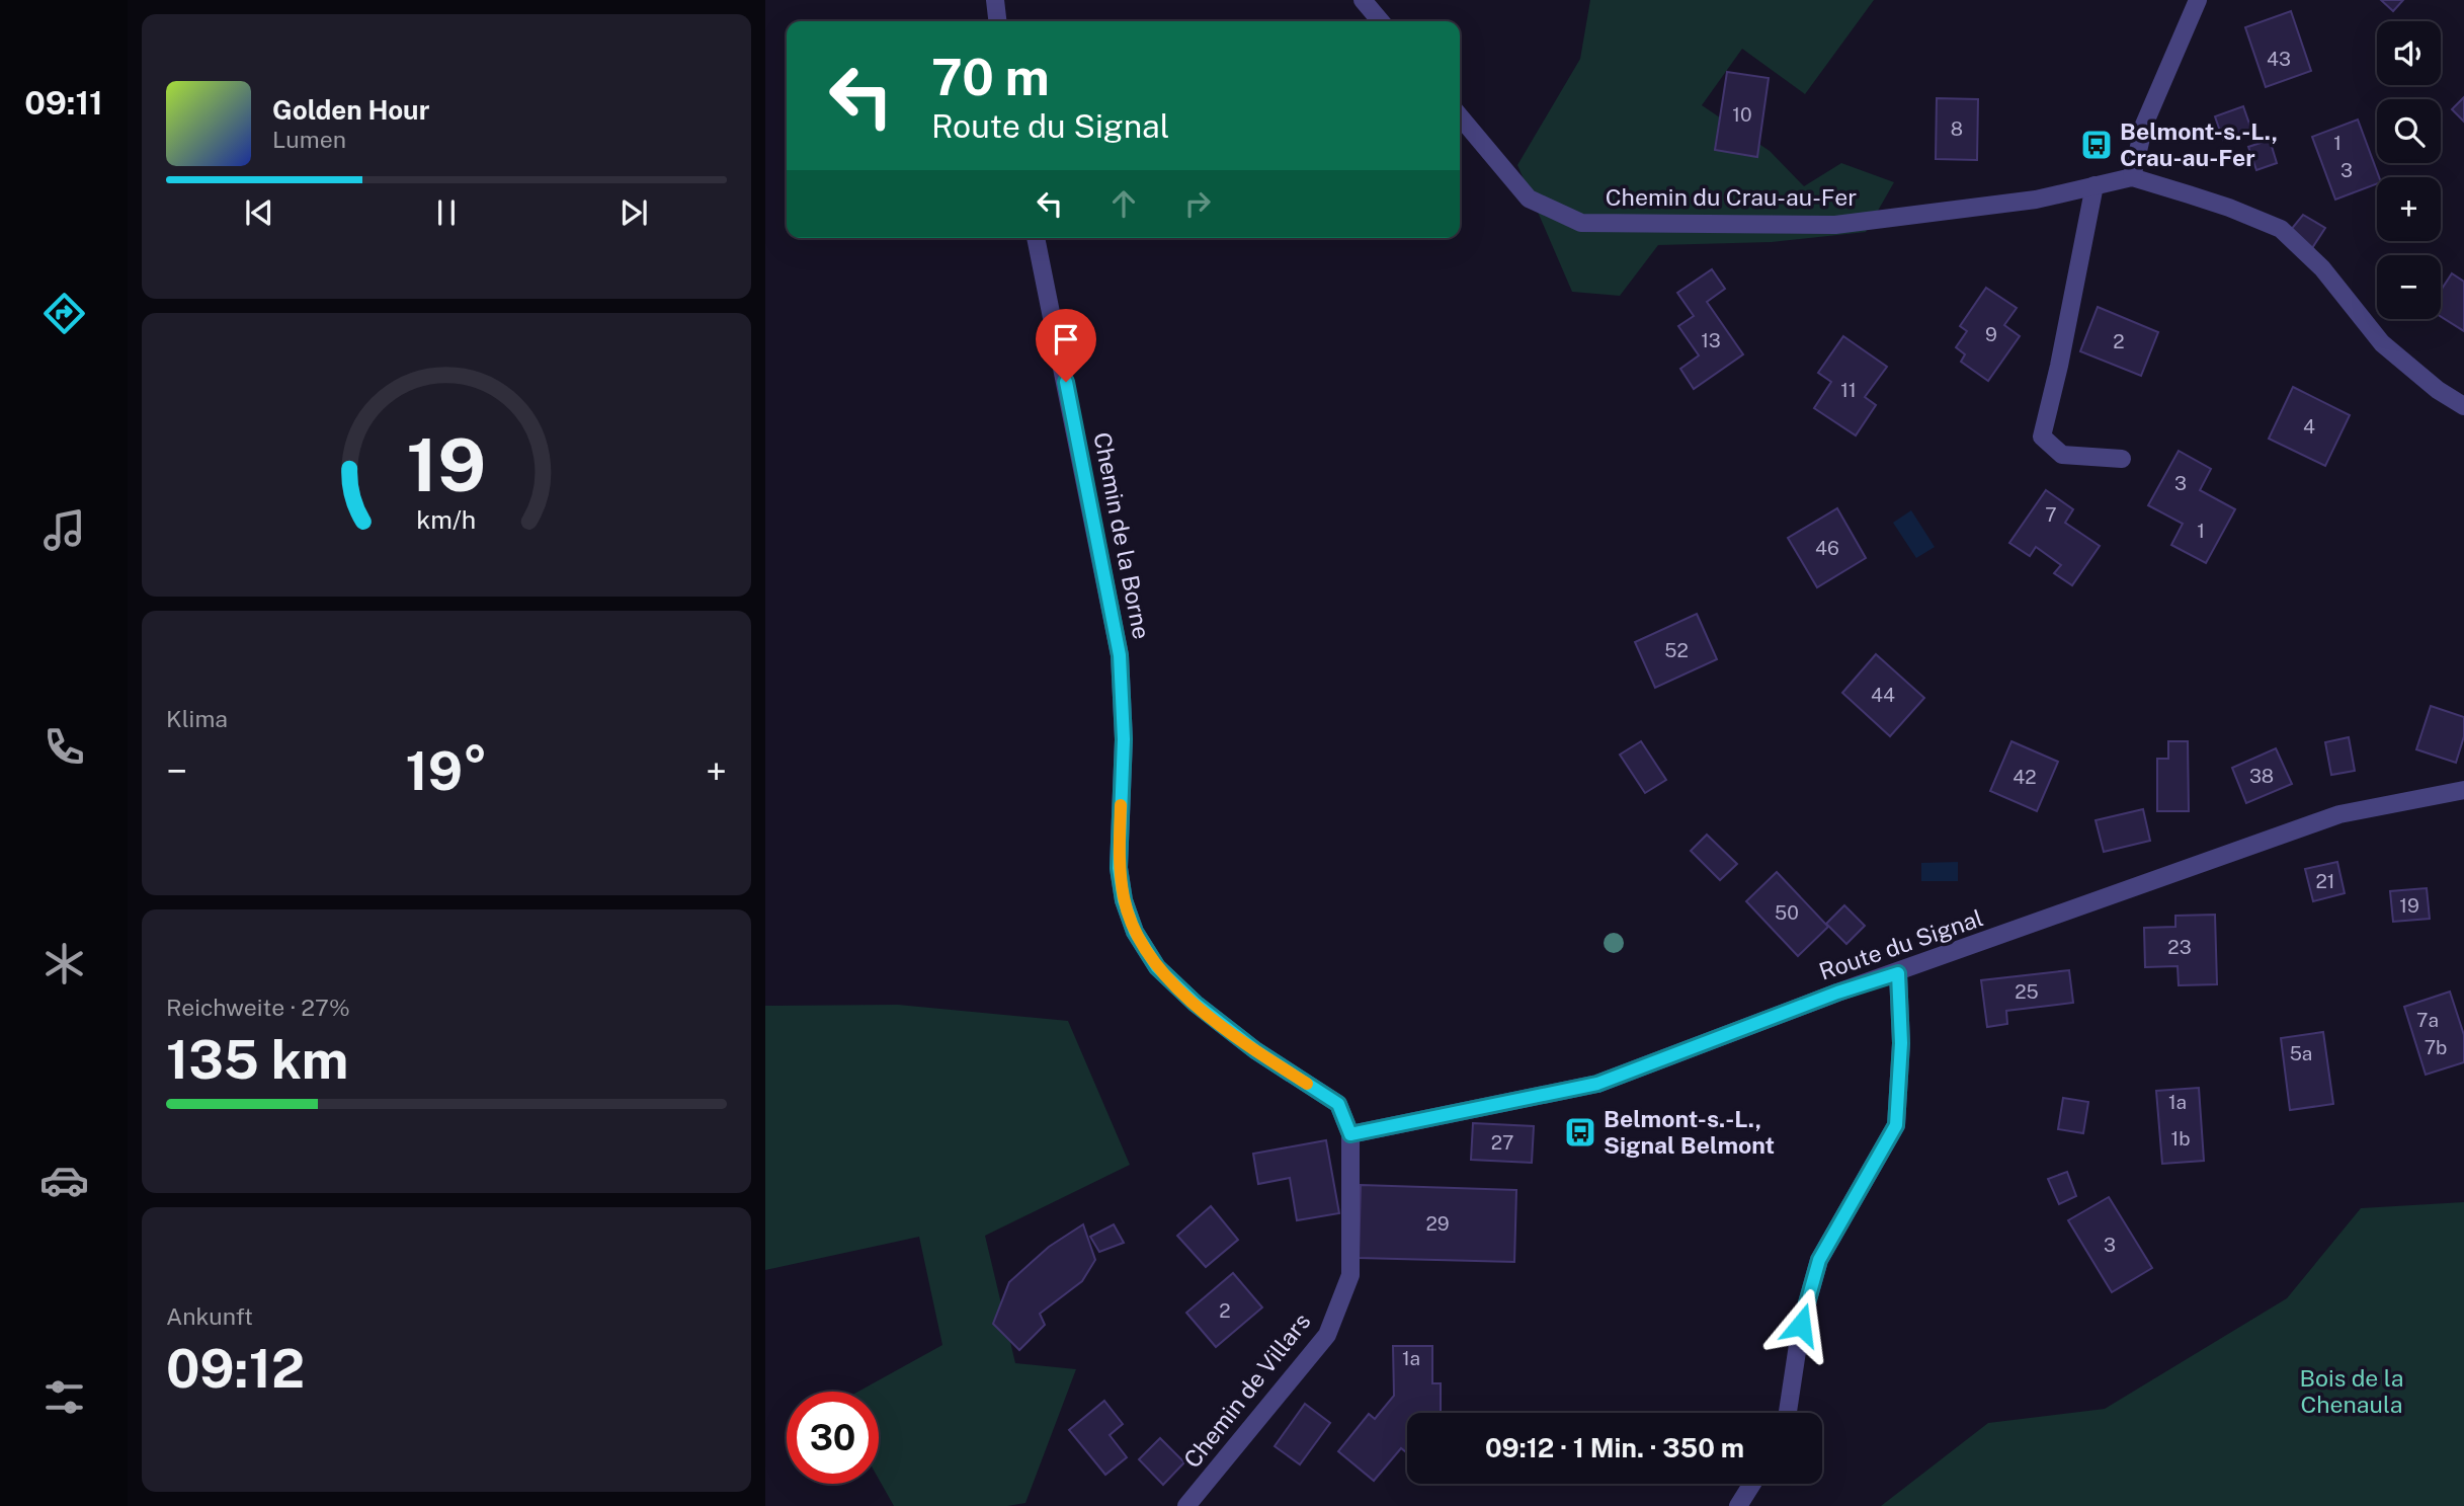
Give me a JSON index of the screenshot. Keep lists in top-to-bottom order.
{
  "streets": {
    "street": [
      "Chemin du Crau-au-Fer",
      "Chemin de la Borne",
      "Route du Signal",
      "Chemin de Villars"
    ]
  },
  "crossings": [
    ["Chemin de la Borne", "Route du Signal"],
    ["Chemin de la Borne", "Chemin de Villars"],
    ["Route du Signal", "Chemin de Villars"]
  ],
  "parks": ["Bois de la Chenaula"],
  "places": {
    "bus stop": ["Belmont-s.-L., Crau-au-Fer", "Belmont-s.-L., Signal Belmont"]
  },
  "house_numbers": [
    "43",
    "10",
    "8",
    "1",
    "3",
    "9",
    "13",
    "2",
    "11",
    "4",
    "3",
    "7",
    "1",
    "46",
    "52",
    "44",
    "38",
    "42",
    "21",
    "19",
    "50",
    "23",
    "25",
    "7a",
    "7b",
    "5a",
    "1a",
    "1b",
    "27",
    "29",
    "3",
    "2",
    "1a"
  ],
  "page": {
    "tabs": "09:11",
    "map_buttons": ["+", "−"],
    "turn": ["70 m", "Route du Signal"],
    "song": ["Golden Hour", "Lumen"],
    "tile": [
      "Klima",
      ["Reichweite · 27%", "135 km"],
      ["Ankunft", "09:12"]
    ],
    "heat": ["−", "19°", "+"],
    "limit": "30",
    "trip": "09:12 · 1 Min. · 350 m",
    "gauge": ["19", "km/h"]
  }
}
